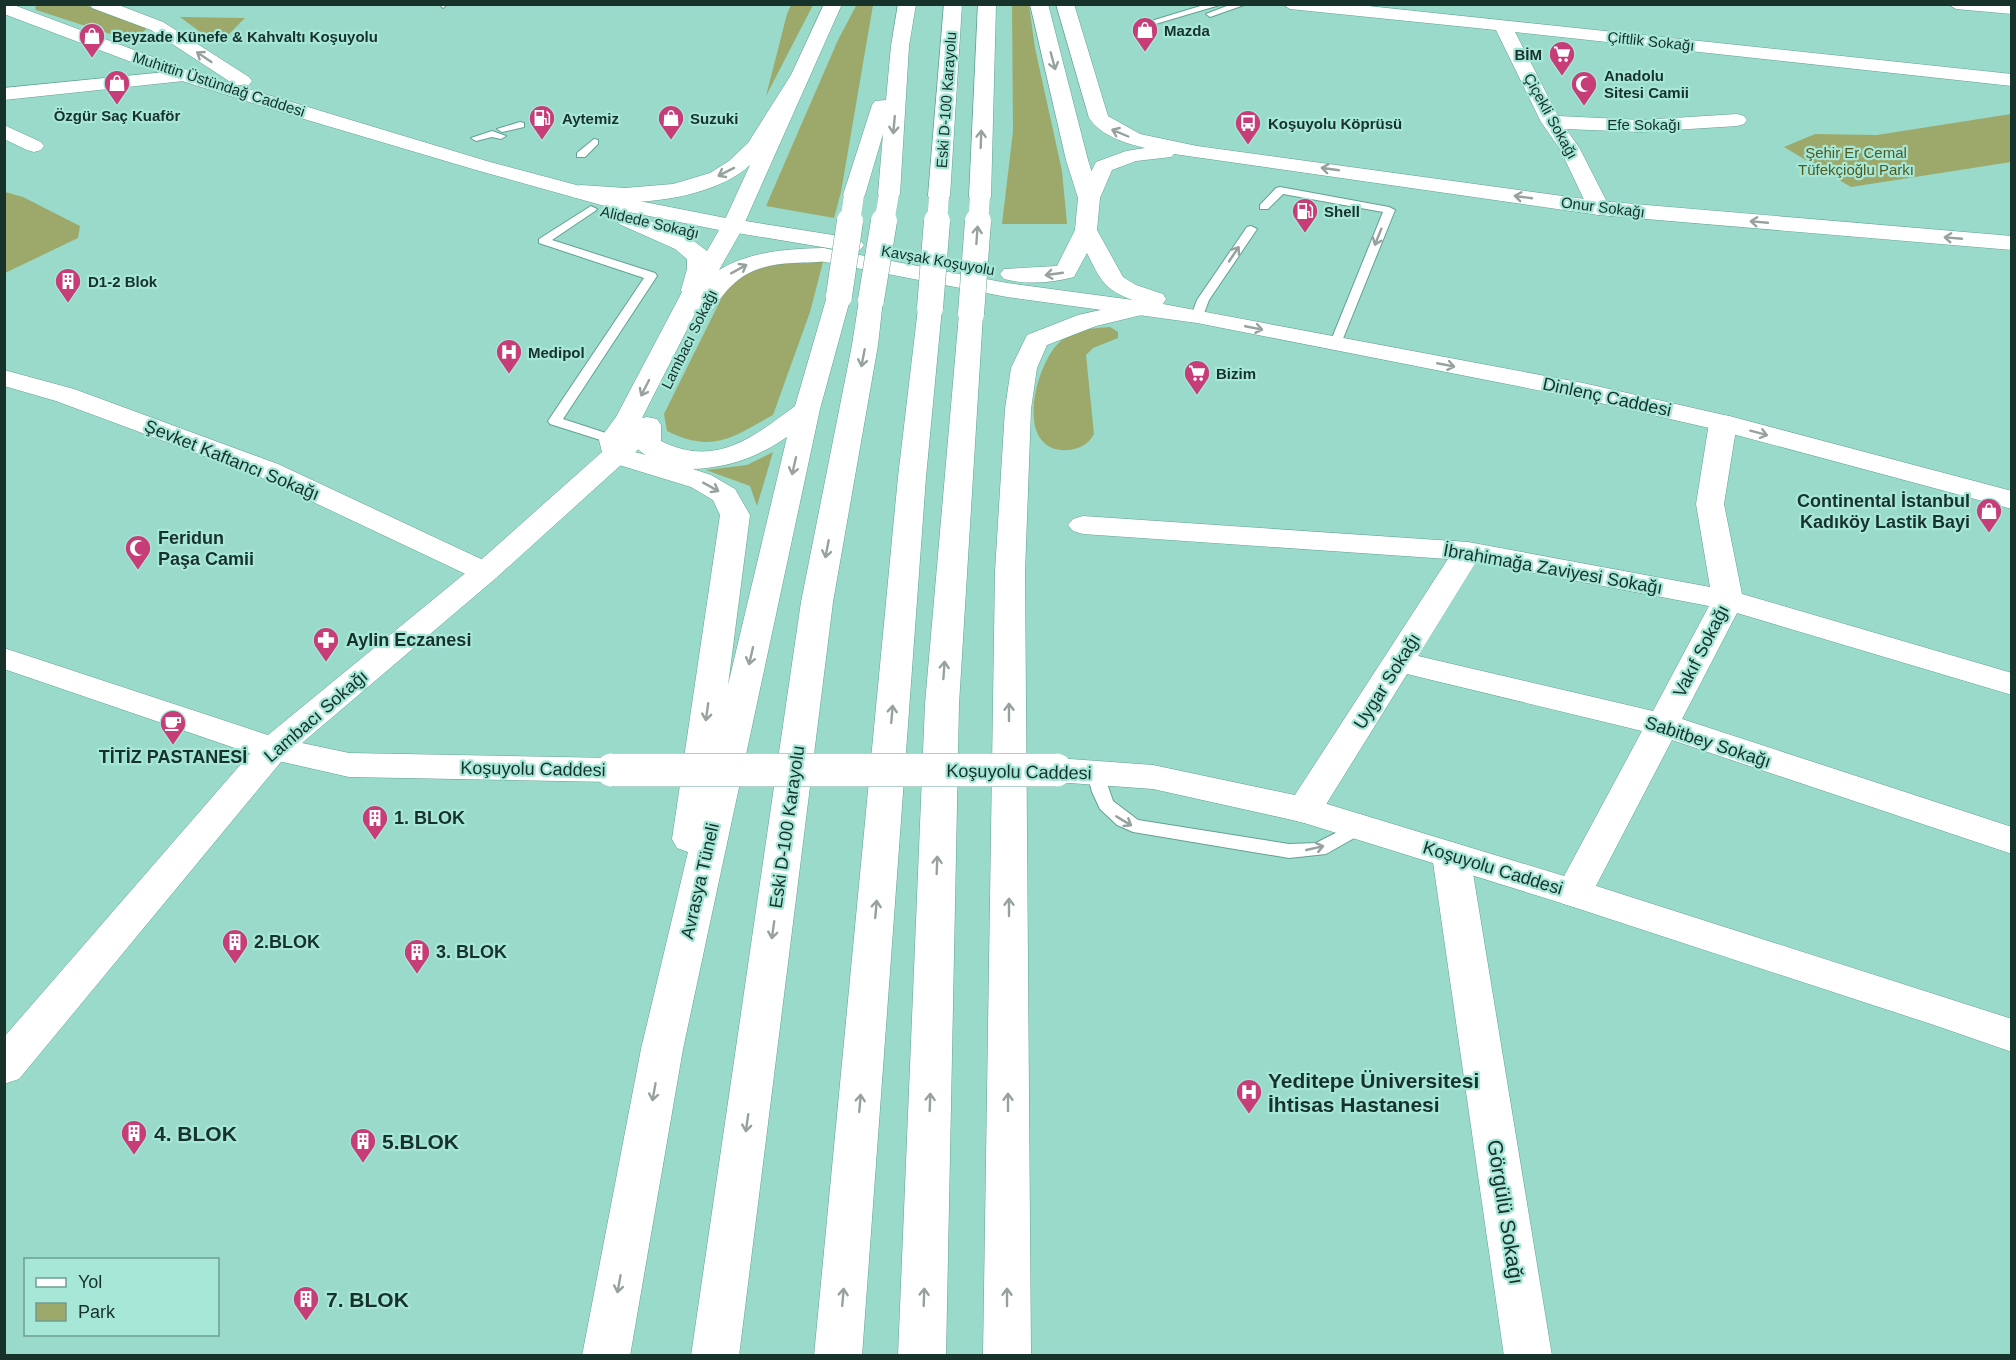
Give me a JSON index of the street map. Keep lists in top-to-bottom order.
{
  "streets": {
    "main road": [
      "Çiftlik Sokağı",
      "Muhittin Üstündağ Caddesi",
      "Eski D-100 Karayolu",
      "Çiçekli Sokağı",
      "Efe Sokağı",
      "Onur Sokağı",
      "Alidede Sokağı",
      "Kavşak Koşuyolu",
      "Lambacı Sokağı",
      "Dinlenç Caddesi",
      "Şevket Kaftancı Sokağı",
      "İbrahimağa Zaviyesi Sokağı",
      "Vakıf Sokağı",
      "Uygar Sokağı",
      "Sabitbey Sokağı",
      "Koşuyolu Caddesi",
      "Avrasya Tüneli",
      "Görgülü Sokağı"
    ]
  },
  "crossings": [
    ["Çiftlik Sokağı", "Çiçekli Sokağı"],
    ["Muhittin Üstündağ Caddesi", "Alidede Sokağı"],
    ["Eski D-100 Karayolu", "Avrasya Tüneli"],
    ["Çiçekli Sokağı", "Efe Sokağı"],
    ["Çiçekli Sokağı", "Onur Sokağı"],
    ["Alidede Sokağı", "Kavşak Koşuyolu"],
    ["Alidede Sokağı", "Lambacı Sokağı"],
    ["Kavşak Koşuyolu", "Lambacı Sokağı"],
    ["Kavşak Koşuyolu", "Dinlenç Caddesi"],
    ["Lambacı Sokağı", "Şevket Kaftancı Sokağı"],
    ["Lambacı Sokağı", "Koşuyolu Caddesi"],
    ["Dinlenç Caddesi", "Vakıf Sokağı"],
    ["İbrahimağa Zaviyesi Sokağı", "Vakıf Sokağı"],
    ["İbrahimağa Zaviyesi Sokağı", "Uygar Sokağı"],
    ["Vakıf Sokağı", "Sabitbey Sokağı"],
    ["Vakıf Sokağı", "Koşuyolu Caddesi"],
    ["Uygar Sokağı", "Sabitbey Sokağı"],
    ["Uygar Sokağı", "Koşuyolu Caddesi"],
    ["Koşuyolu Caddesi", "Görgülü Sokağı"]
  ],
  "one_way": ["Onur Sokağı", "Dinlenç Caddesi"],
  "parks": ["Şehir Er Cemal Tüfekçioğlu Parkı"],
  "places": {
    "shop": [
      "Mazda",
      "Beyzade Künefe & Kahvaltı Koşuyolu",
      "Özgür Saç Kuaför",
      "Suzuki",
      "Continental İstanbul Kadıköy Lastik Bayi"
    ],
    "supermarket": ["BİM", "Bizim"],
    "mosque": ["Anadolu Sitesi Camii", "Feridun Paşa Camii"],
    "fuel station": ["Aytemiz", "Shell"],
    "bus stop": ["Koşuyolu Köprüsü"],
    "building": [
      "D1-2 Blok",
      "1. BLOK",
      "2.BLOK",
      "3. BLOK",
      "4. BLOK",
      "5.BLOK",
      "7. BLOK"
    ],
    "hospital": ["Medipol", "Yeditepe Üniversitesi İhtisas Hastanesi"],
    "pharmacy": ["Aylin Eczanesi"],
    "cafe": ["TİTİZ PASTANESİ"]
  },
  "legend": ["Yol", "Park"]
}
